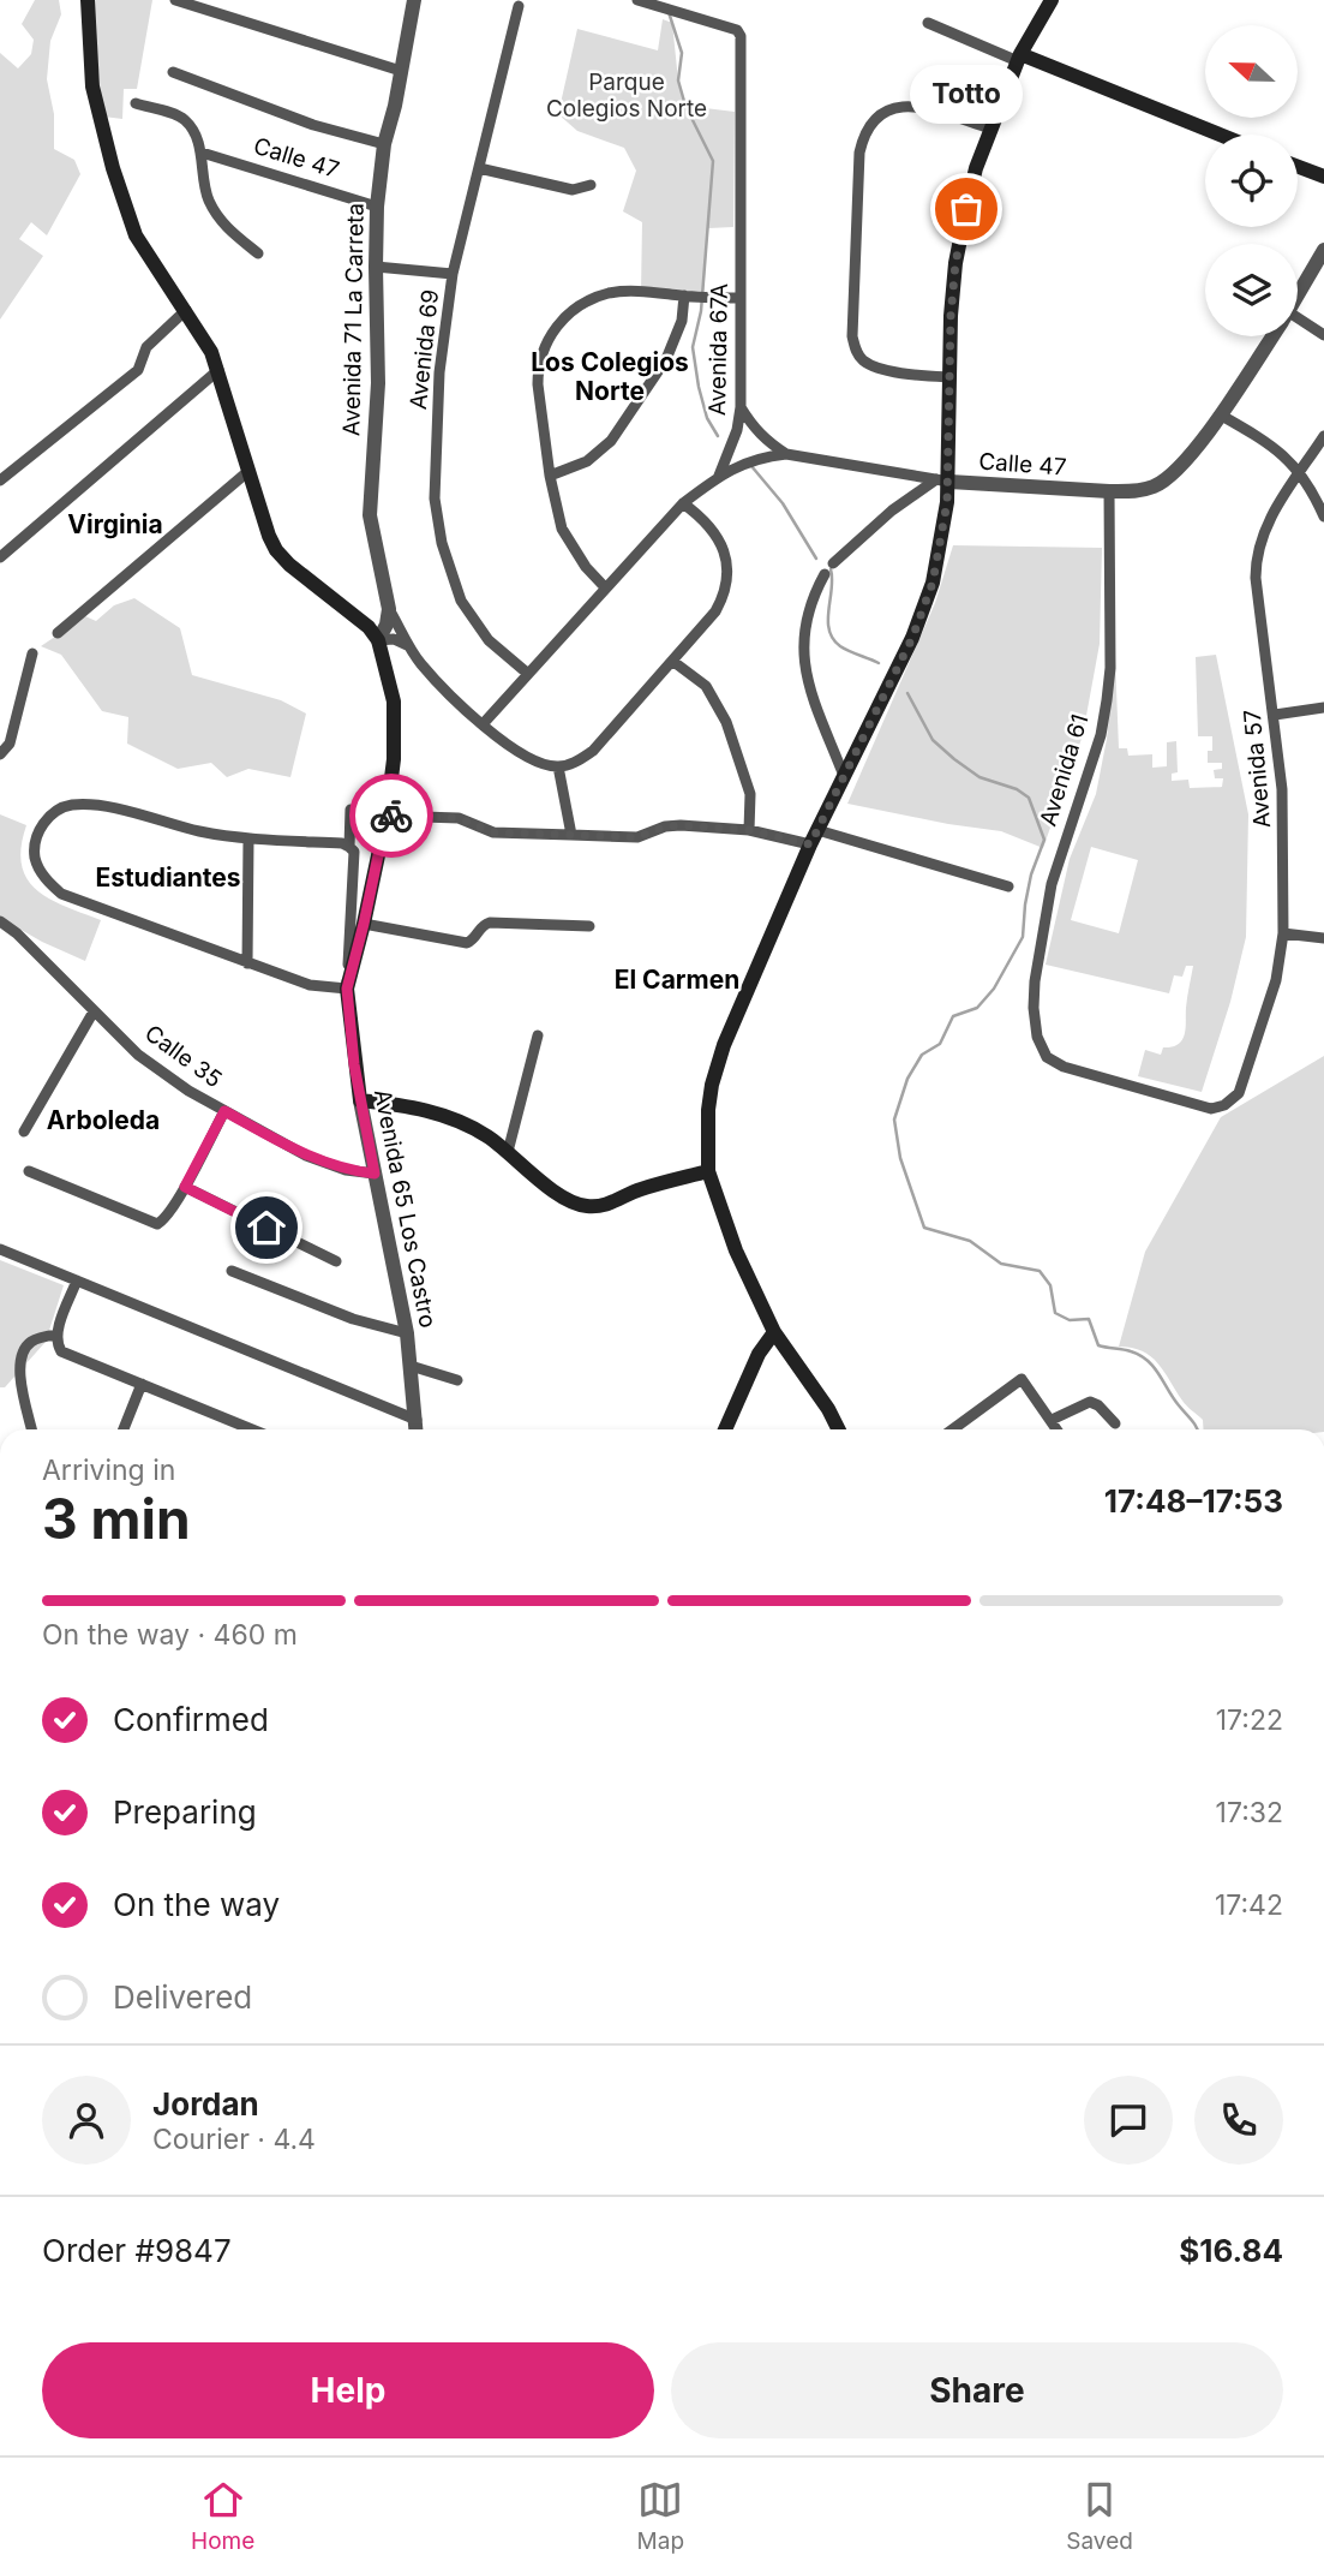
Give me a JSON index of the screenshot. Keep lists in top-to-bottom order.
{
  "streets": {
    "main road": ["Avenida 65 Los Castro"],
    "street": [
      "Calle 47",
      "Avenida 71 La Carreta",
      "Avenida 69",
      "Avenida 67A",
      "Avenida 57",
      "Avenida 61",
      "Calle 35"
    ]
  },
  "crossings": [
    ["Calle 47", "Avenida 71 La Carreta"],
    ["Calle 47", "Avenida 67A"],
    ["Calle 47", "Avenida 61"],
    ["Avenida 57", "Avenida 61"],
    ["Calle 35", "Avenida 65 Los Castro"]
  ],
  "districts": [
    "Los Colegios Norte",
    "Virginia",
    "Estudiantes",
    "El Carmen",
    "Arboleda"
  ],
  "parks": ["Parque Colegios Norte"],
  "places": ["Totto"],
  "north": "left",
  "page": {
    "bubble": "Totto",
    "heading": ["3 min", "Arriving in", "17:48–17:53"],
    "panel": [
      "Jordan",
      "Courier · 4.4",
      "Order #9847",
      "$16.84"
    ],
    "bar": "On the way · 460 m",
    "list": [
      ["Confirmed", "17:22"],
      ["Preparing", "17:32"],
      ["On the way", "17:42"],
      "Delivered"
    ],
    "buttons": ["Help", "Share"],
    "tabs": ["Home", "Map", "Saved"]
  }
}
